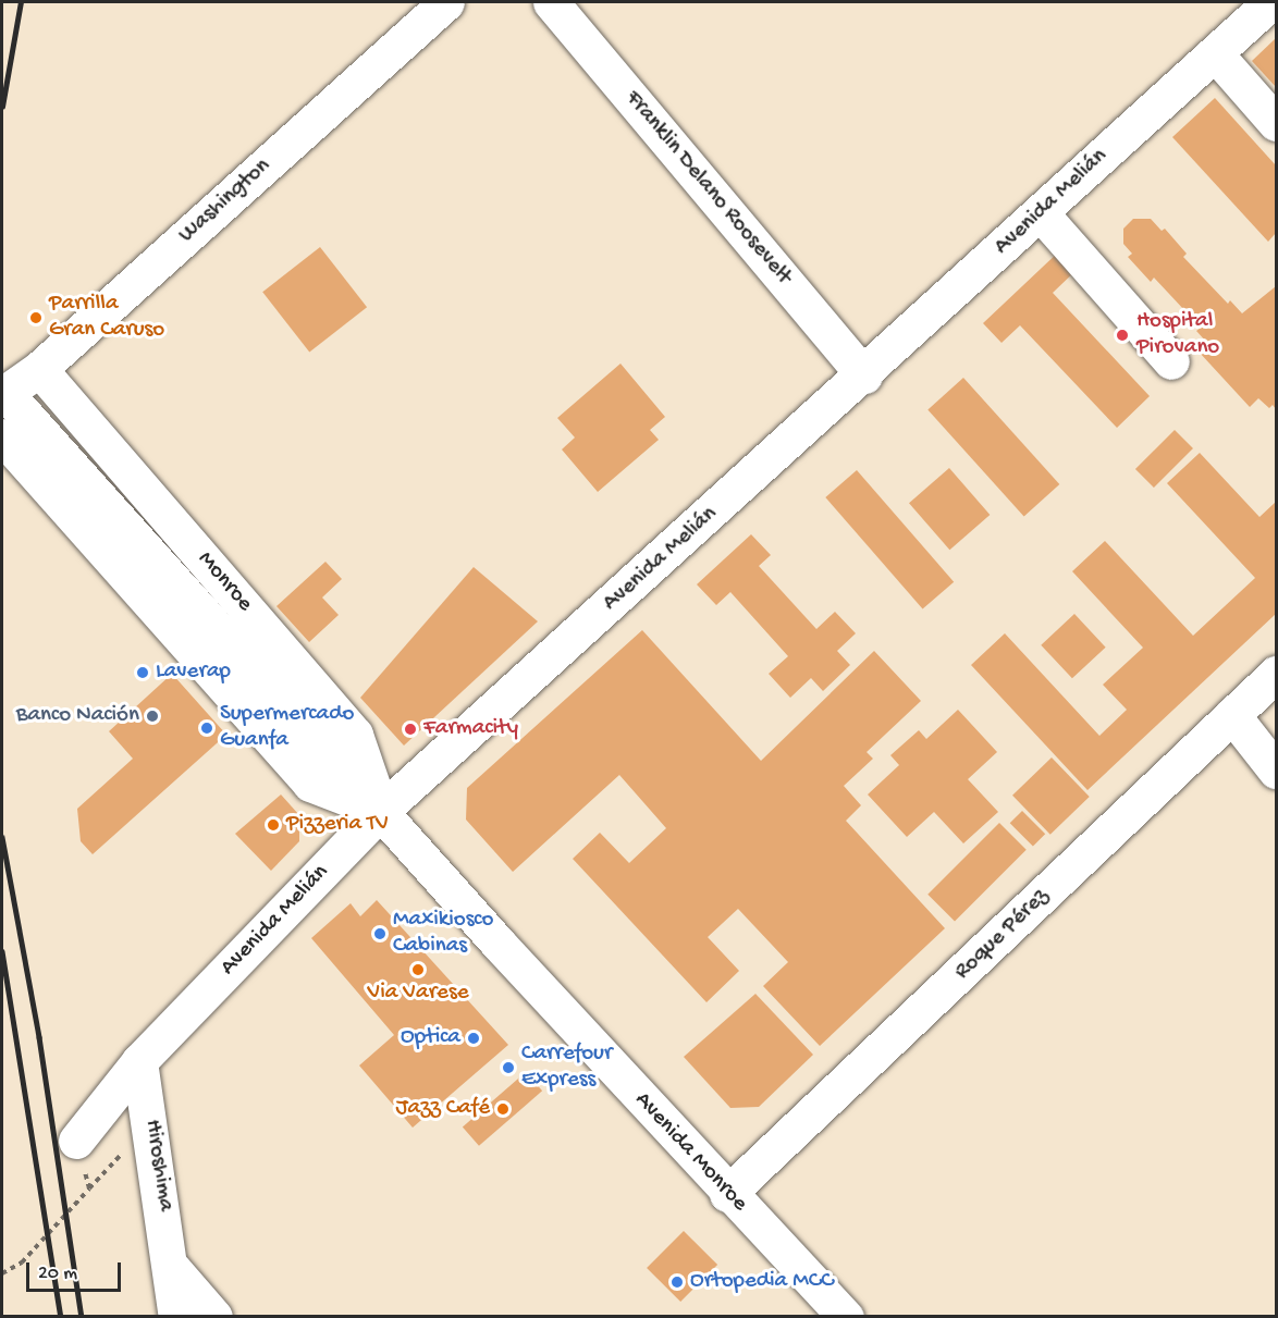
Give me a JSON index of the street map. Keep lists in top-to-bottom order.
{
  "streets": {
    "street": [
      "Franklin Delano Roosevelt",
      "Washington",
      "Avenida Melián",
      "Monroe",
      "Roque Pérez",
      "Avenida Monroe",
      "Hiroshima"
    ]
  },
  "crossings": [
    ["Franklin Delano Roosevelt", "Avenida Melián"],
    ["Washington", "Monroe"],
    ["Avenida Melián", "Monroe"],
    ["Avenida Melián", "Avenida Monroe"],
    ["Avenida Melián", "Hiroshima"],
    ["Monroe", "Avenida Monroe"],
    ["Roque Pérez", "Avenida Monroe"]
  ],
  "places": [
    "Parrilla Gran Caruso",
    "Hospital Pirovano",
    "Laverap",
    "Banco Nación",
    "Supermercado Guanfa",
    "Farmacity",
    "Pizzeria TV",
    "Maxikiosco Cabinas",
    "Via Varese",
    "Optica",
    "Carrefour Express",
    "Jazz Café",
    "Ortopedia MCC"
  ],
  "scale_bar": "20 m"
}
